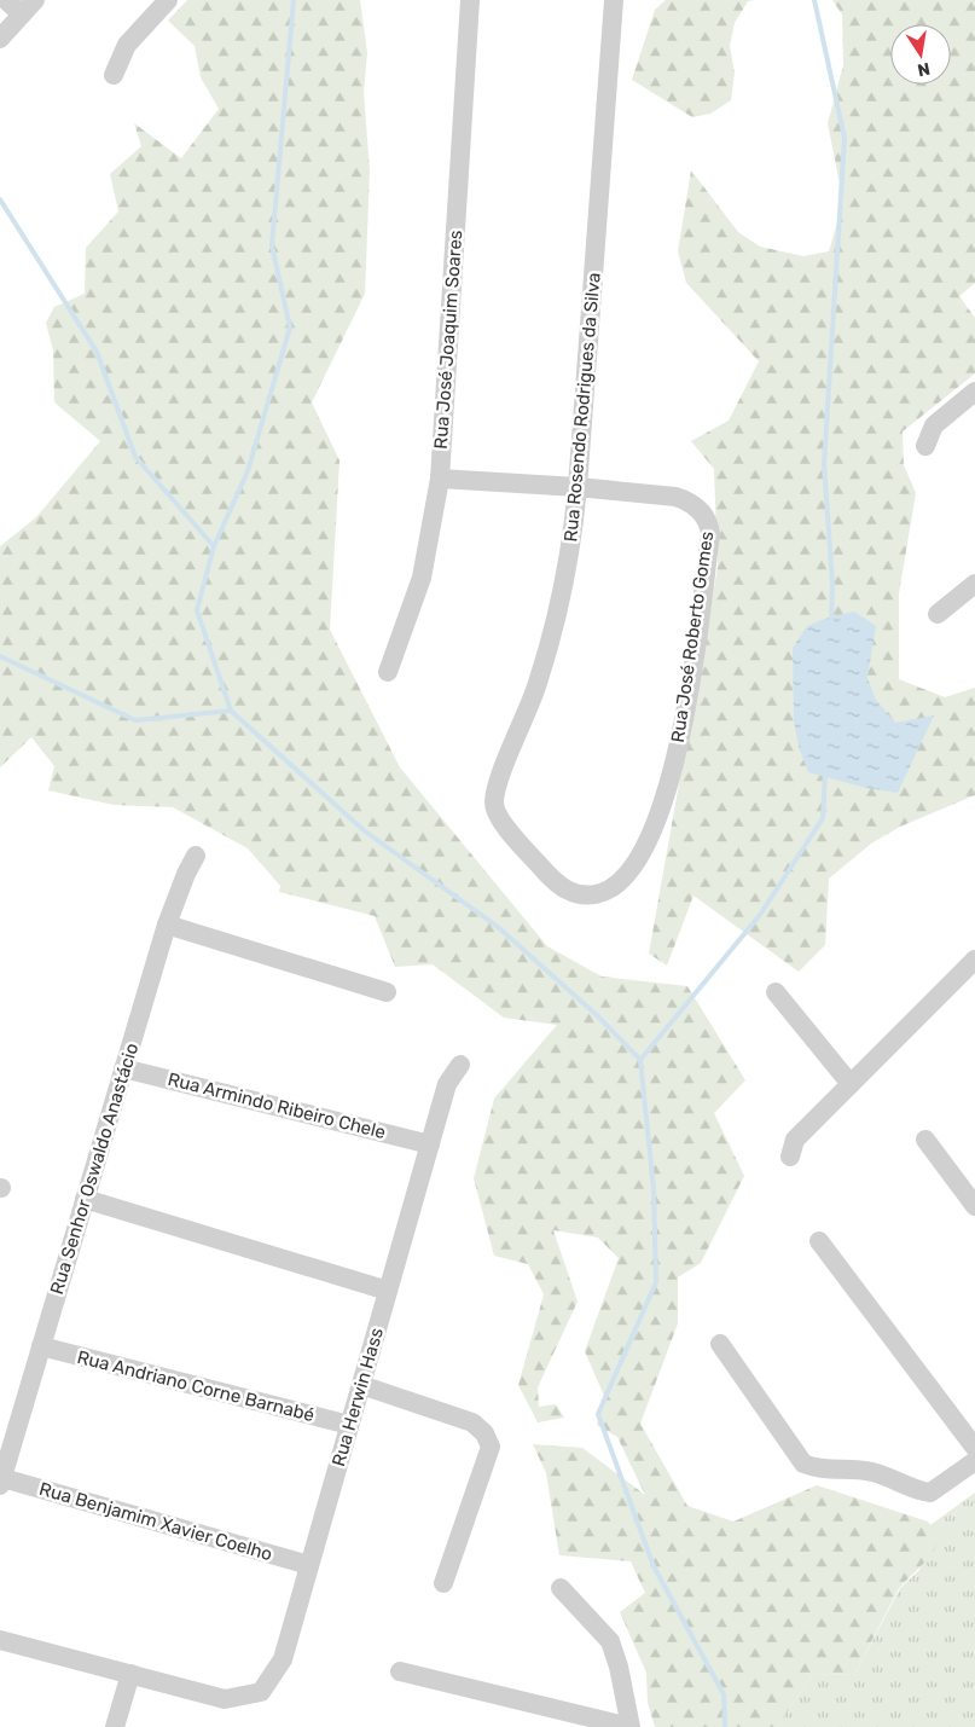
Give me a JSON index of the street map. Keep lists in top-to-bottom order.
{
  "streets": {
    "street": [
      "Rua José Joaquim Soares",
      "Rua Rosendo Rodrigues da Silva",
      "Rua José Roberto Gomes",
      "Rua Armindo Ribeiro Chele",
      "Rua Senhor Oswaldo Anastácio",
      "Rua Andriano Corne Barnabé",
      "Rua Herwin Hass",
      "Rua Benjamim Xavier Coelho"
    ]
  },
  "crossings": [
    ["Rua Rosendo Rodrigues da Silva", "Rua José Roberto Gomes"],
    ["Rua Armindo Ribeiro Chele", "Rua Senhor Oswaldo Anastácio"],
    ["Rua Armindo Ribeiro Chele", "Rua Herwin Hass"],
    ["Rua Senhor Oswaldo Anastácio", "Rua Andriano Corne Barnabé"],
    ["Rua Senhor Oswaldo Anastácio", "Rua Benjamim Xavier Coelho"],
    ["Rua Andriano Corne Barnabé", "Rua Herwin Hass"],
    ["Rua Herwin Hass", "Rua Benjamim Xavier Coelho"]
  ],
  "north": "bottom"
}
